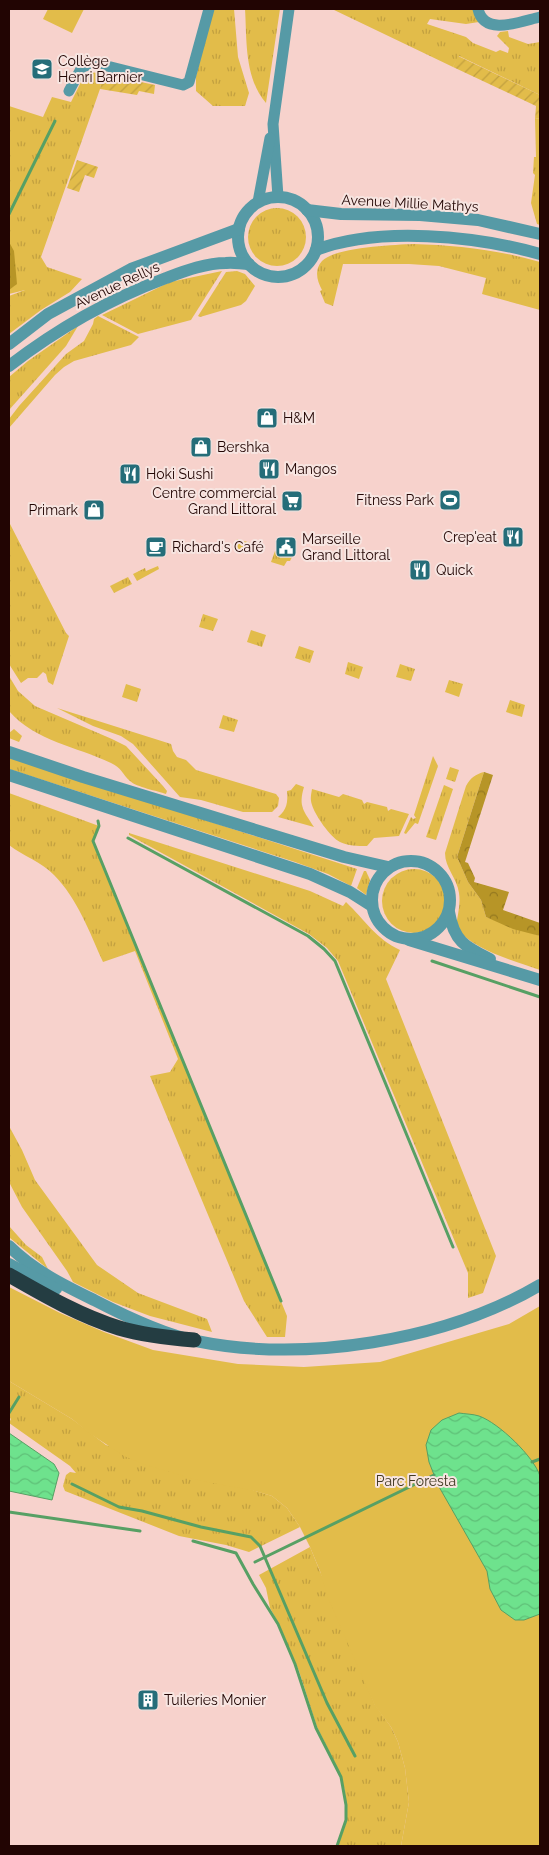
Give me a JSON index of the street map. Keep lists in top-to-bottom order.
{
  "streets": {
    "street": ["Avenue Millie Mathys", "Avenue Rellys"]
  },
  "crossings": [
    ["Avenue Millie Mathys", "Avenue Rellys"]
  ],
  "parks": ["Parc Foresta"],
  "places": {
    "school or university": ["Collège Henri Barnier"],
    "shop": ["H&M", "Bershka", "Primark"],
    "restaurant": [
      "Mangos",
      "Hoki Sushi",
      "Crep'eat",
      "Quick"
    ],
    "sports": ["Fitness Park"],
    "supermarket": ["Centre commercial Grand Littoral"],
    "cafe": ["Richard's Café"],
    "public building": ["Marseille Grand Littoral"],
    "building": ["Tuileries Monier"]
  }
}
